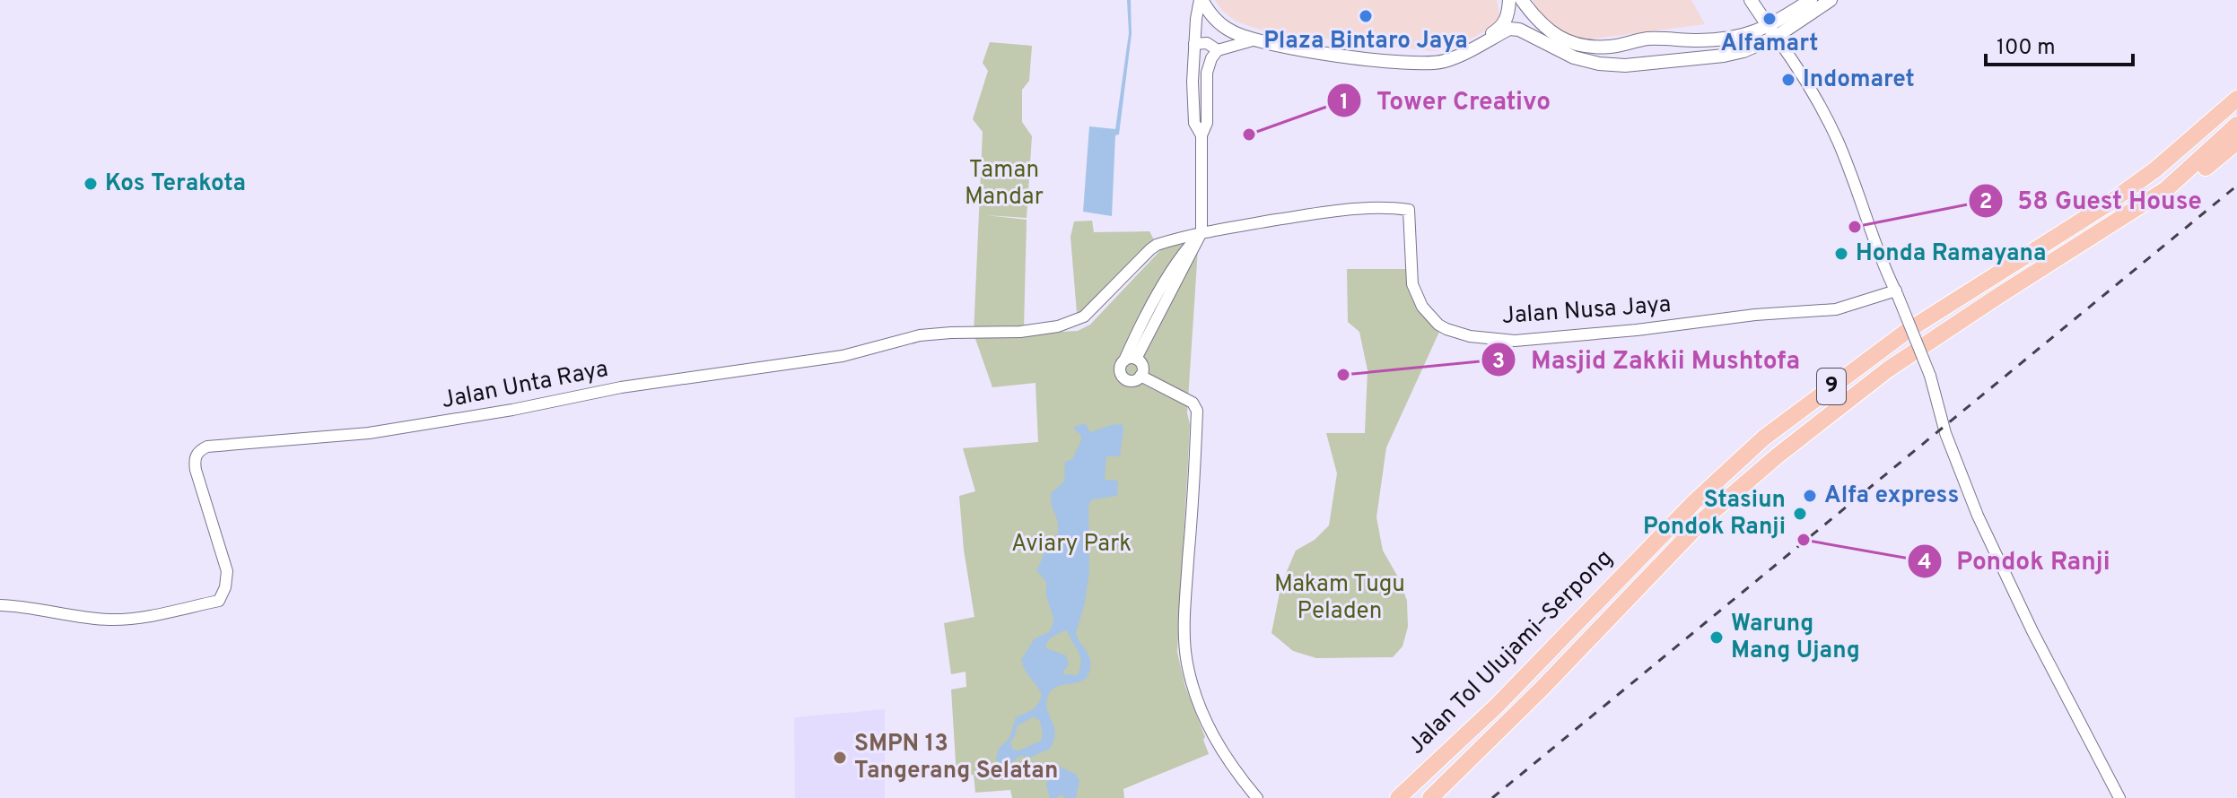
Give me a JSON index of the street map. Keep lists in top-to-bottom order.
{
  "streets": {
    "highway": ["9", "Jalan Tol Ulujami–Serpong"],
    "street": ["Jalan Nusa Jaya", "Jalan Unta Raya"]
  },
  "crossings": [
    ["Jalan Nusa Jaya", "Jalan Unta Raya"]
  ],
  "parks": ["Taman Mandar", "Aviary Park", "Makam Tugu Peladen"],
  "places": [
    "Plaza Bintaro Jaya",
    "Alfamart",
    "Indomaret",
    "Tower Creativo",
    "Kos Terakota",
    "58 Guest House",
    "Honda Ramayana",
    "Masjid Zakkii Mushtofa",
    "Alfa express",
    "Stasiun Pondok Ranji",
    "Pondok Ranji",
    "Warung Mang Ujang",
    "SMPN 13 Tangerang Selatan"
  ],
  "scale_bar": "100 m"
}
